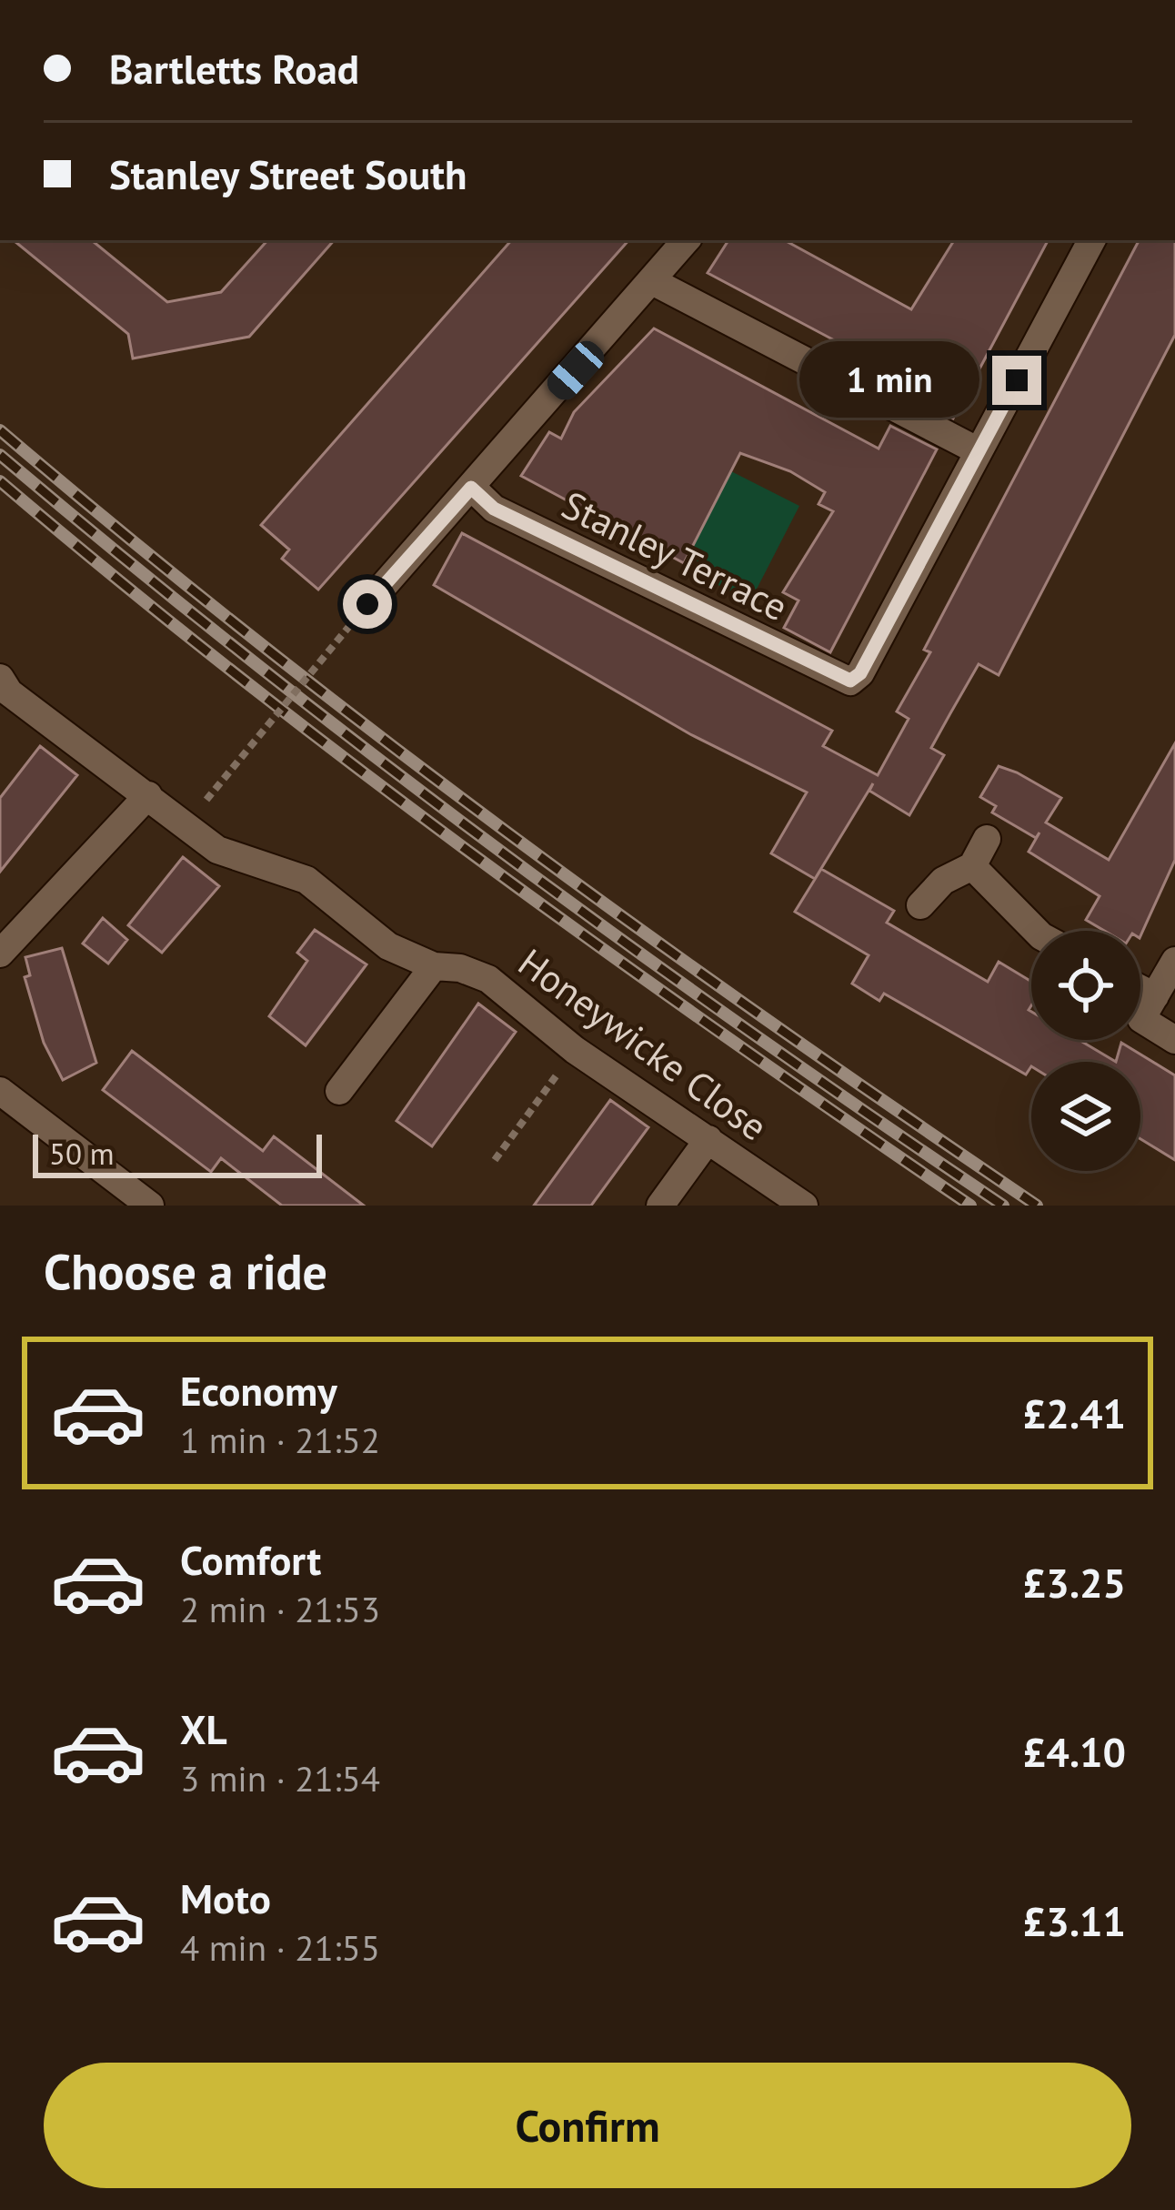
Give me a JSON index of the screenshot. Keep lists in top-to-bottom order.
{
  "streets": {
    "street": ["Stanley Terrace", "Honeywicke Close"]
  },
  "scale_bar": "50 m",
  "page": {
    "banner": ["Bartletts Road", "Stanley Street South"],
    "bubble": "1 min",
    "scale": "50 m",
    "heading": "Choose a ride",
    "list": [
      {
        "name": "Economy",
        "note": "1 min · 21:52",
        "value": "£2.41"
      },
      {
        "name": "Comfort",
        "note": "2 min · 21:53",
        "value": "£3.25"
      },
      {
        "name": "XL",
        "note": "3 min · 21:54",
        "value": "£4.10"
      },
      {
        "name": "Moto",
        "note": "4 min · 21:55",
        "value": "£3.11"
      }
    ],
    "buttons": "Confirm"
  }
}
